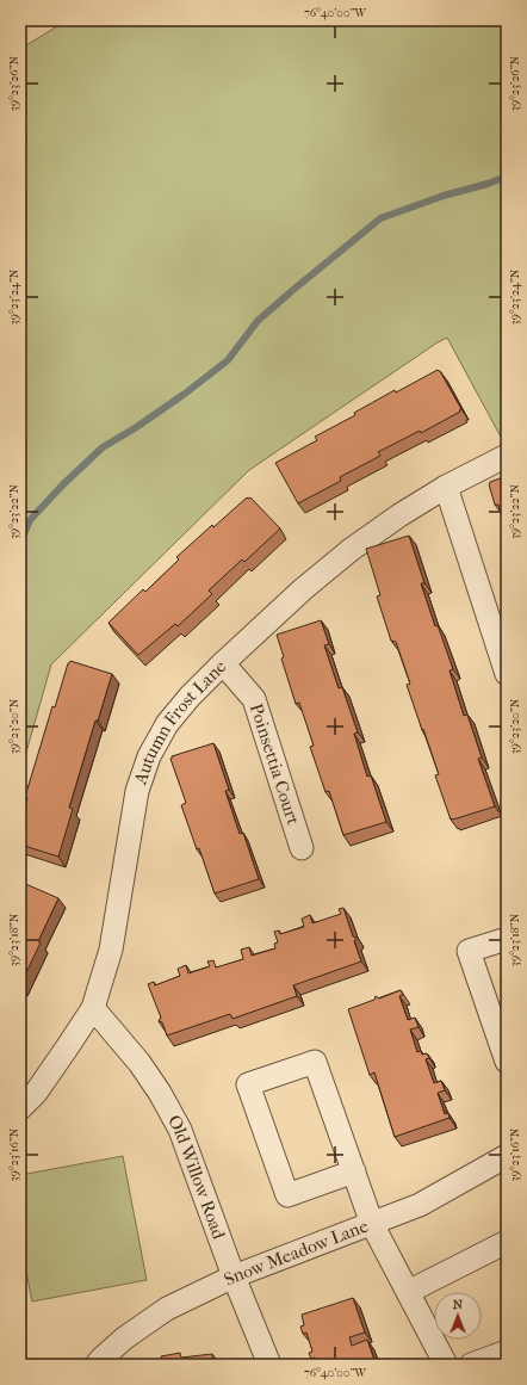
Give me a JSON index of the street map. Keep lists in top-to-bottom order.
{
  "streets": {
    "street": [
      "Autumn Frost Lane",
      "Poinsettia Court",
      "Old Willow Road",
      "Snow Meadow Lane"
    ]
  },
  "crossings": [
    ["Autumn Frost Lane", "Poinsettia Court"],
    ["Autumn Frost Lane", "Old Willow Road"],
    ["Old Willow Road", "Snow Meadow Lane"]
  ],
  "north": "top",
  "coordinates": [
    "76°40'00\"W",
    "39°23'26\"N",
    "39°23'24\"N",
    "39°23'22\"N",
    "39°23'20\"N",
    "39°23'18\"N",
    "39°23'16\"N"
  ]
}
